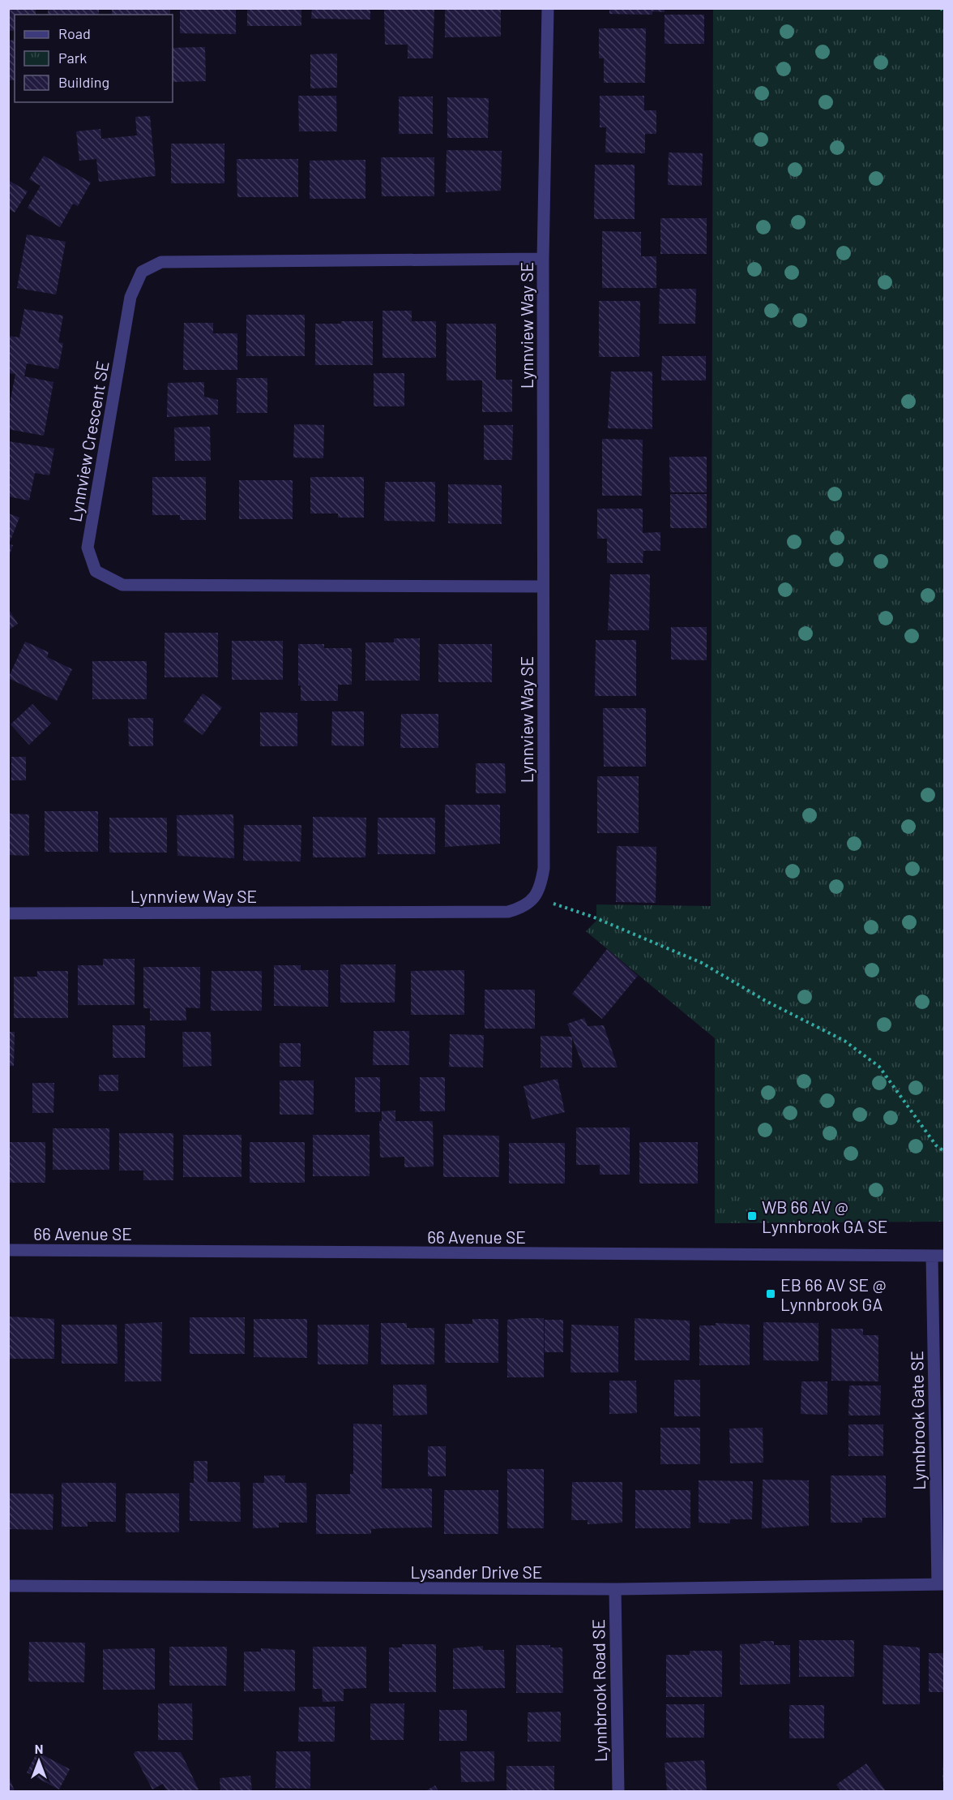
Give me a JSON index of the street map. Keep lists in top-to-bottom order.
{
  "streets": {
    "street": [
      "Lynnview Way SE",
      "Lynnview Crescent SE",
      "66 Avenue SE",
      "Lynnbrook Gate SE",
      "Lysander Drive SE",
      "Lynnbrook Road SE"
    ]
  },
  "crossings": [
    ["Lynnview Way SE", "Lynnview Crescent SE"],
    ["66 Avenue SE", "Lynnbrook Gate SE"],
    ["Lynnbrook Gate SE", "Lysander Drive SE"],
    ["Lysander Drive SE", "Lynnbrook Road SE"]
  ],
  "places": {
    "transit": ["WB 66 AV @ Lynnbrook GA SE", "EB 66 AV SE @ Lynnbrook GA"]
  },
  "legend": ["Road", "Park", "Building"],
  "north": "top"
}
